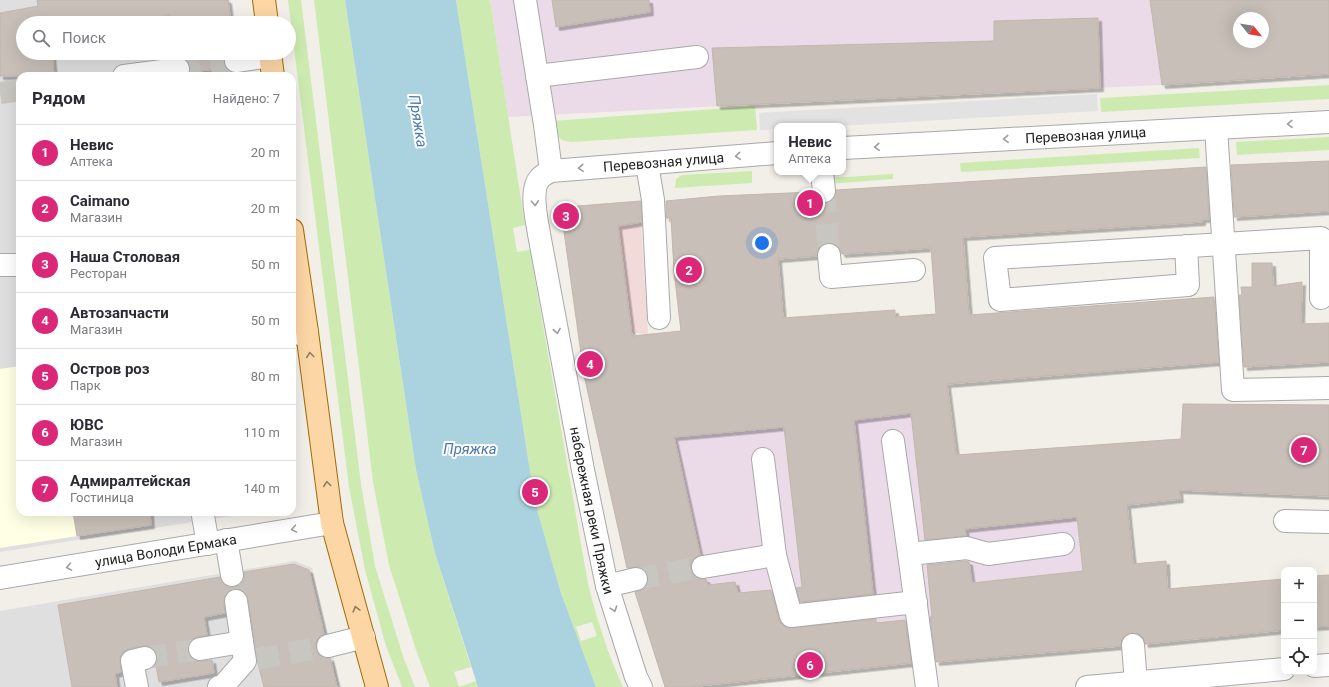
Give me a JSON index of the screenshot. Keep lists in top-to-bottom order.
{
  "streets": {
    "street": ["Перевозная улица", "набережная реки Пряжки", "улица Володи Ермака"]
  },
  "crossings": [
    ["Перевозная улица", "набережная реки Пряжки"]
  ],
  "one_way": ["Перевозная улица", "набережная реки Пряжки", "улица Володи Ермака"],
  "water": ["Пряжка"],
  "north": "bottom right",
  "page": {
    "search": "Поиск",
    "heading": ["Рядом", "Найдено: 7"],
    "popup": ["Невис", "Аптека"],
    "list": [
      {
        "mark": "1",
        "name": "Невис",
        "note": "Аптека",
        "value": "20 m"
      },
      {
        "mark": "2",
        "name": "Caimano",
        "note": "Магазин",
        "value": "20 m"
      },
      {
        "mark": "3",
        "name": "Наша Столовая",
        "note": "Ресторан",
        "value": "50 m"
      },
      {
        "mark": "4",
        "name": "Автозапчасти",
        "note": "Магазин",
        "value": "50 m"
      },
      {
        "mark": "5",
        "name": "Остров роз",
        "note": "Парк",
        "value": "80 m"
      },
      {
        "mark": "6",
        "name": "ЮВС",
        "note": "Магазин",
        "value": "110 m"
      },
      {
        "mark": "7",
        "name": "Адмиралтейская",
        "note": "Гостиница",
        "value": "140 m"
      }
    ],
    "pins": [
      "1",
      "3",
      "2",
      "4",
      "7",
      "5",
      "6"
    ],
    "map_buttons": ["+", "−"]
  }
}
